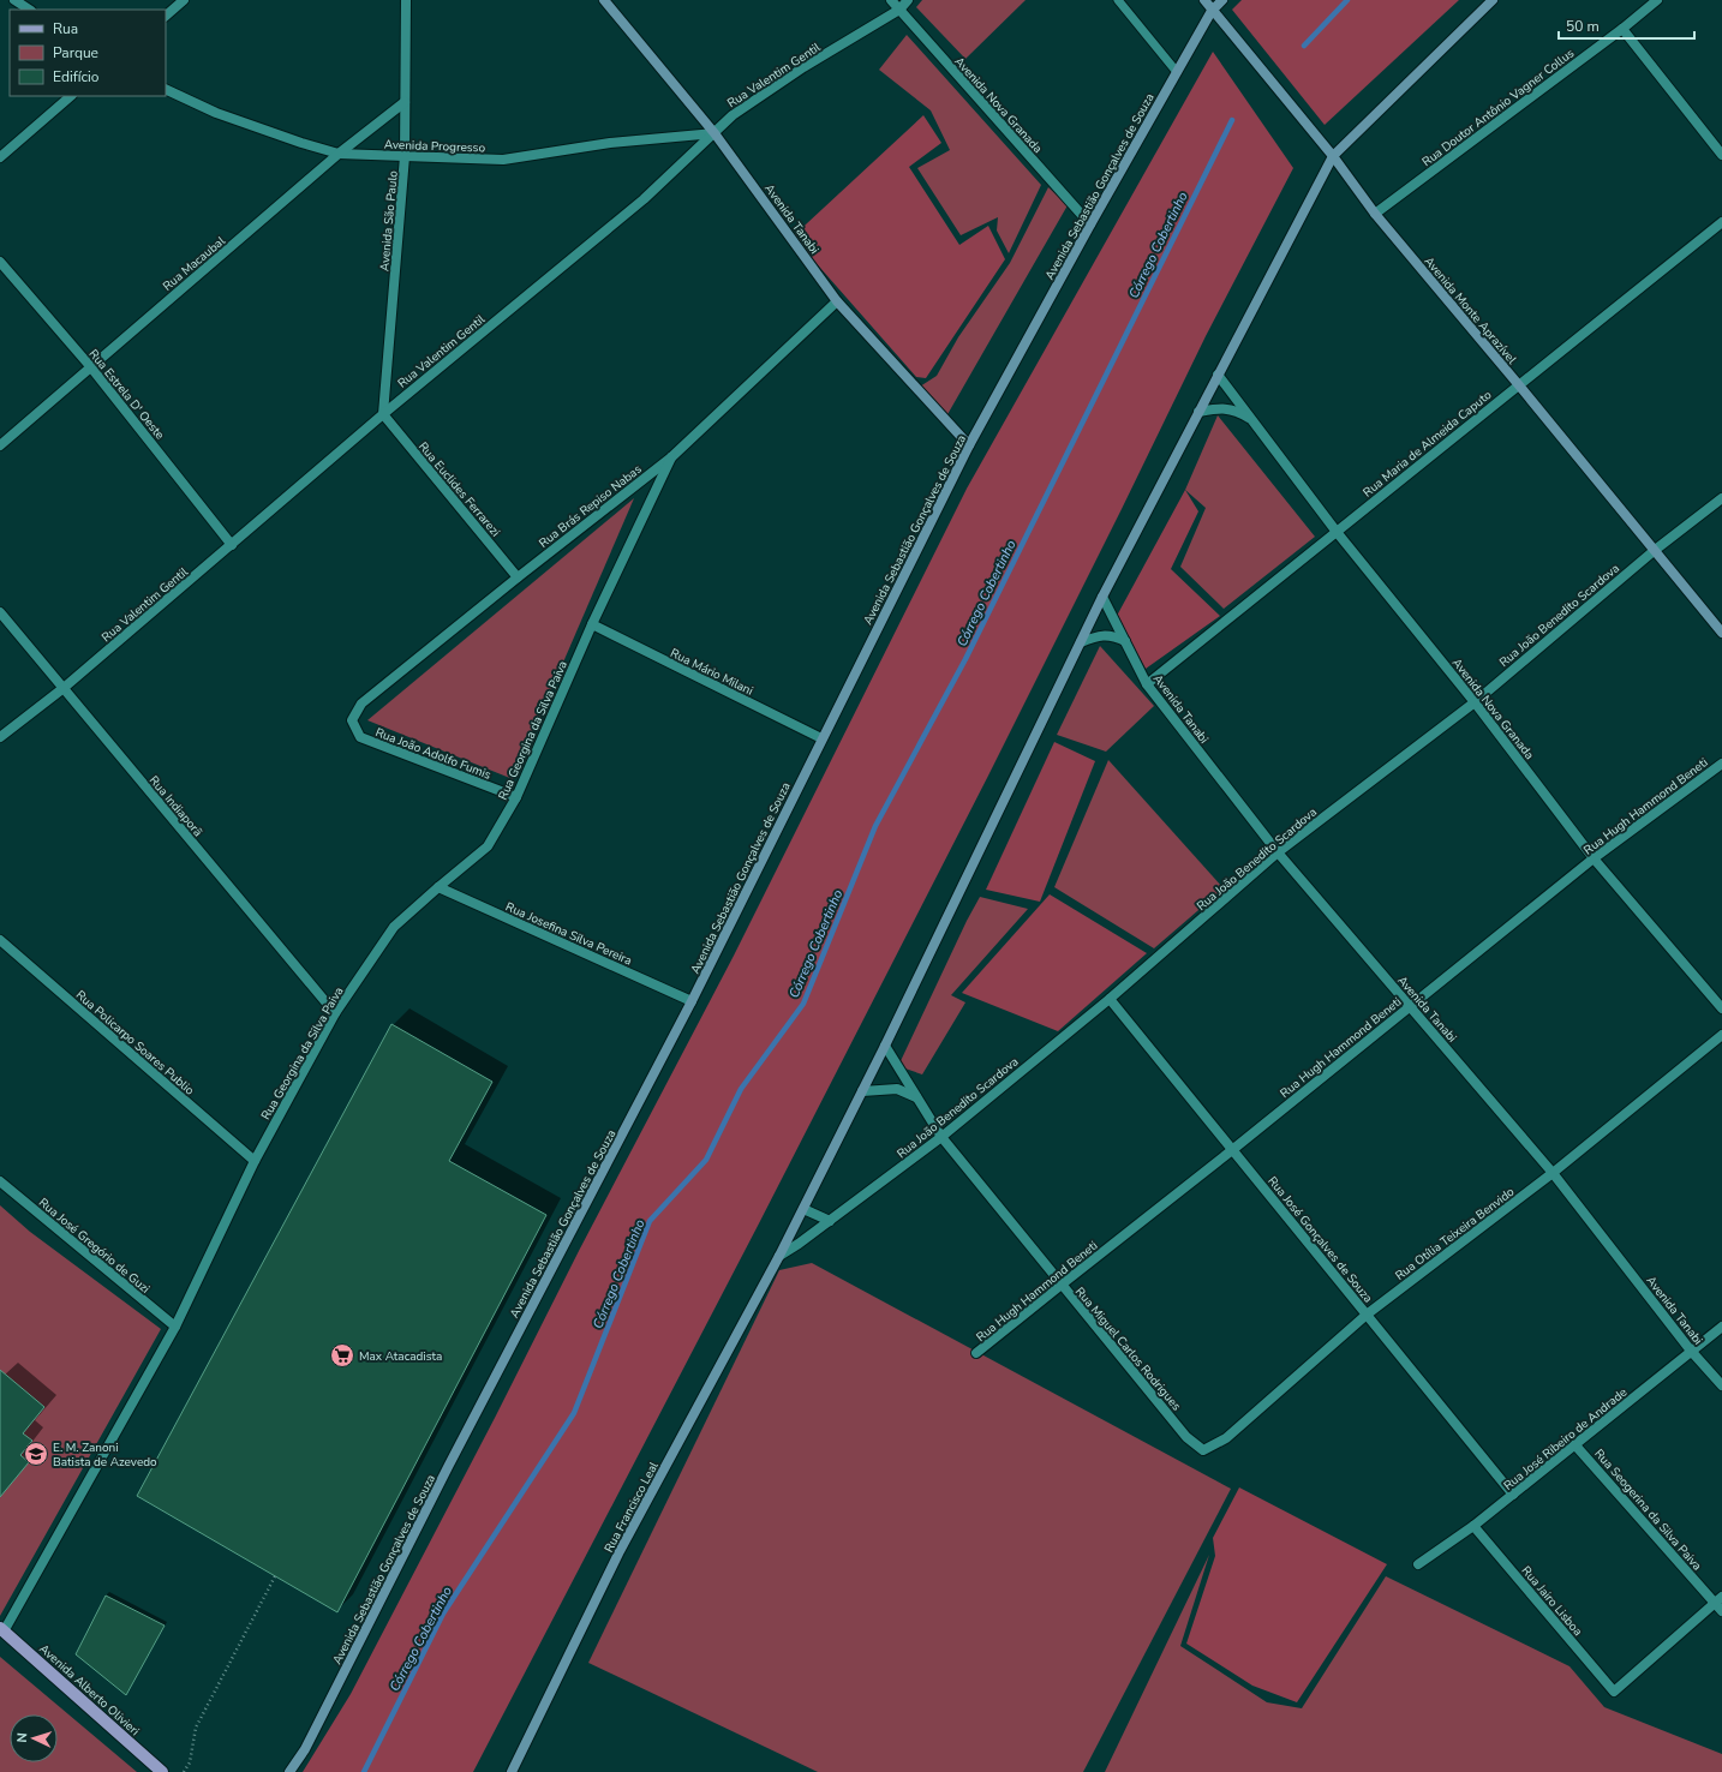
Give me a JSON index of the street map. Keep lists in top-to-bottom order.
{
  "streets": {
    "main road": [
      "Avenida Sebastião Gonçalves de Souza",
      "Avenida Tanabi",
      "Avenida Monte Aprazível",
      "Rua Francisco Leal",
      "Avenida Alberto Olivieri"
    ],
    "street": [
      "Rua Valentim Gentil",
      "Avenida Nova Granada",
      "Rua Doutor Antônio Vagner Collus",
      "Avenida Progresso",
      "Avenida São Paulo",
      "Rua Macaubal",
      "Rua Estrela D' Oeste",
      "Rua Maria de Almeida Caputo",
      "Rua Euclides Ferrarezi",
      "Rua Brás Repiso Nabas",
      "Rua João Benedito Scardova",
      "Rua Mário Milani",
      "Rua Georgina da Silva Paiva",
      "Rua João Adolfo Fumis",
      "Rua Indiaporã",
      "Rua Hugh Hammond Beneti",
      "Rua Josefina Silva Pereira",
      "Rua Policarpo Soares Publio",
      "Rua Otília Teixeira Benvido",
      "Rua José Gonçalves de Souza",
      "Rua José Gregório de Guzi",
      "Rua Miguel Carlos Rodrigues",
      "Rua José Ribeiro de Andrade",
      "Rua Seogerina da Silva Paiva",
      "Rua Jairo Lisboa"
    ]
  },
  "crossings": [
    ["Rua Valentim Gentil", "Avenida Nova Granada"],
    ["Rua Valentim Gentil", "Avenida Progresso"],
    ["Rua Valentim Gentil", "Avenida Tanabi"],
    ["Rua Valentim Gentil", "Avenida São Paulo"],
    ["Rua Valentim Gentil", "Rua Estrela D' Oeste"],
    ["Rua Valentim Gentil", "Rua Euclides Ferrarezi"],
    ["Rua Valentim Gentil", "Rua Indiaporã"],
    ["Avenida Nova Granada", "Avenida Sebastião Gonçalves de Souza"],
    ["Avenida Nova Granada", "Rua Maria de Almeida Caputo"],
    ["Avenida Nova Granada", "Rua João Benedito Scardova"],
    ["Avenida Nova Granada", "Rua Hugh Hammond Beneti"],
    ["Rua Doutor Antônio Vagner Collus", "Avenida Monte Aprazível"],
    ["Avenida Progresso", "Avenida Tanabi"],
    ["Avenida Progresso", "Avenida São Paulo"],
    ["Avenida Progresso", "Rua Macaubal"],
    ["Avenida Sebastião Gonçalves de Souza", "Avenida Tanabi"],
    ["Avenida Sebastião Gonçalves de Souza", "Avenida Monte Aprazível"],
    ["Avenida Sebastião Gonçalves de Souza", "Rua Mário Milani"],
    ["Avenida Sebastião Gonçalves de Souza", "Rua Josefina Silva Pereira"],
    ["Avenida Tanabi", "Rua Maria de Almeida Caputo"],
    ["Avenida Tanabi", "Rua Brás Repiso Nabas"],
    ["Avenida Tanabi", "Rua João Benedito Scardova"],
    ["Avenida Tanabi", "Rua Hugh Hammond Beneti"],
    ["Avenida Tanabi", "Rua Otília Teixeira Benvido"],
    ["Avenida Tanabi", "Rua José Ribeiro de Andrade"],
    ["Avenida São Paulo", "Rua Macaubal"],
    ["Avenida São Paulo", "Rua Euclides Ferrarezi"],
    ["Rua Macaubal", "Rua Estrela D' Oeste"],
    ["Avenida Monte Aprazível", "Rua Maria de Almeida Caputo"],
    ["Avenida Monte Aprazível", "Rua João Benedito Scardova"],
    ["Rua Euclides Ferrarezi", "Rua Brás Repiso Nabas"],
    ["Rua Brás Repiso Nabas", "Rua Georgina da Silva Paiva"],
    ["Rua Brás Repiso Nabas", "Rua João Adolfo Fumis"],
    ["Rua João Benedito Scardova", "Rua José Gonçalves de Souza"],
    ["Rua João Benedito Scardova", "Rua Miguel Carlos Rodrigues"],
    ["Rua João Benedito Scardova", "Rua Francisco Leal"],
    ["Rua Mário Milani", "Rua Georgina da Silva Paiva"],
    ["Rua Georgina da Silva Paiva", "Rua João Adolfo Fumis"],
    ["Rua Georgina da Silva Paiva", "Rua Indiaporã"],
    ["Rua Georgina da Silva Paiva", "Rua Josefina Silva Pereira"],
    ["Rua Georgina da Silva Paiva", "Rua Policarpo Soares Publio"],
    ["Rua Georgina da Silva Paiva", "Rua José Gregório de Guzi"],
    ["Rua Georgina da Silva Paiva", "Avenida Alberto Olivieri"],
    ["Rua Hugh Hammond Beneti", "Rua José Gonçalves de Souza"],
    ["Rua Hugh Hammond Beneti", "Rua Miguel Carlos Rodrigues"],
    ["Rua Otília Teixeira Benvido", "Rua José Gonçalves de Souza"],
    ["Rua Otília Teixeira Benvido", "Rua Miguel Carlos Rodrigues"],
    ["Rua José Gonçalves de Souza", "Rua José Ribeiro de Andrade"],
    ["Rua José Ribeiro de Andrade", "Rua Seogerina da Silva Paiva"],
    ["Rua José Ribeiro de Andrade", "Rua Jairo Lisboa"],
    ["Rua Seogerina da Silva Paiva", "Rua Jairo Lisboa"]
  ],
  "water": ["Córrego Cobertinho"],
  "places": {
    "supermarket": ["Max Atacadista"],
    "school or university": ["E. M. Zanoni Batista de Azevedo"]
  },
  "legend": ["Rua", "Parque", "Edifício"],
  "scale_bar": "50 m",
  "north": "left"
}
